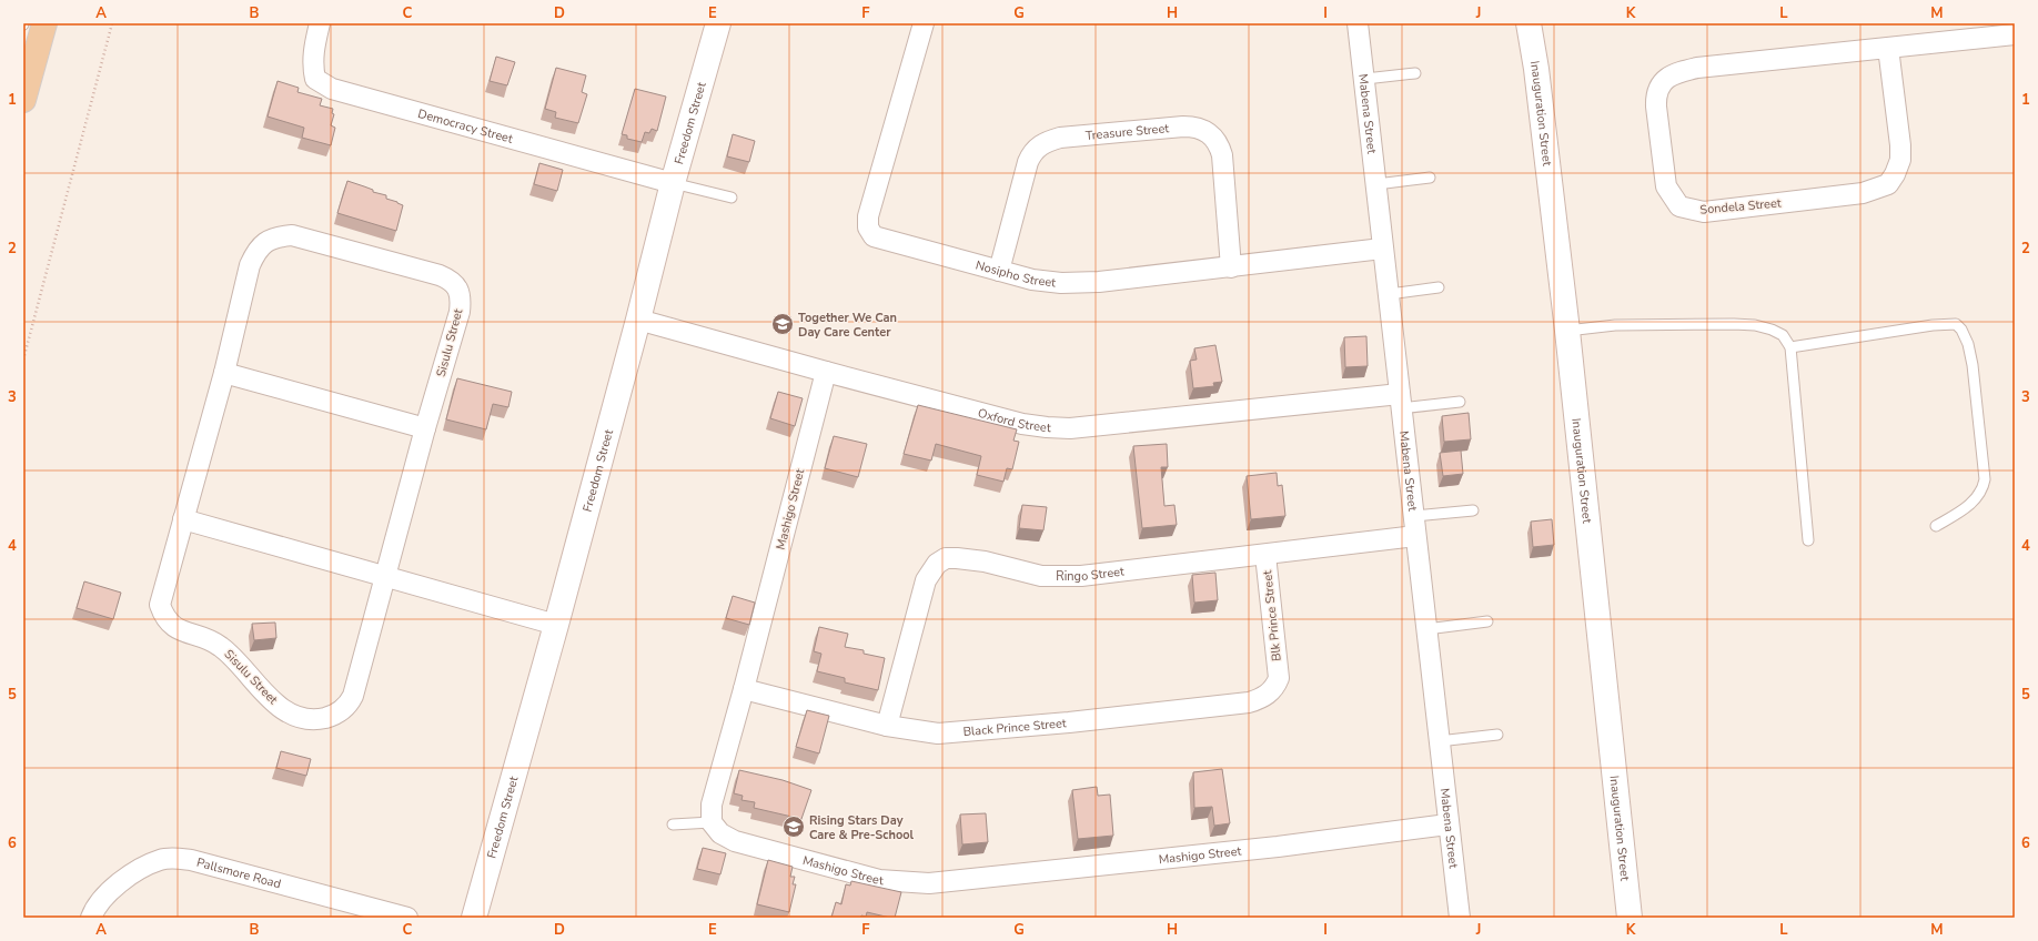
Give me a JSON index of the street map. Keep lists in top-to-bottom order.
{
  "streets": {
    "street": [
      "Mabena Street",
      "Inauguration Street",
      "Freedom Street",
      "Democracy Street",
      "Treasure Street",
      "Sondela Street",
      "Nosipho Street",
      "Sisulu Street",
      "Oxford Street",
      "Mashigo Street",
      "Ringo Street",
      "Blk Prince Street",
      "Black Prince Street",
      "Pallsmore Road"
    ]
  },
  "crossings": [
    ["Mabena Street", "Nosipho Street"],
    ["Mabena Street", "Oxford Street"],
    ["Mabena Street", "Mashigo Street"],
    ["Mabena Street", "Ringo Street"],
    ["Freedom Street", "Democracy Street"],
    ["Freedom Street", "Oxford Street"],
    ["Treasure Street", "Nosipho Street"],
    ["Oxford Street", "Mashigo Street"],
    ["Mashigo Street", "Black Prince Street"],
    ["Ringo Street", "Blk Prince Street"],
    ["Ringo Street", "Black Prince Street"],
    ["Blk Prince Street", "Black Prince Street"]
  ],
  "places": {
    "school or university": ["Together We Can Day Care Center", "Rising Stars Day Care & Pre-School"]
  },
  "grid": {
    "columns": [
      "A",
      "B",
      "C",
      "D",
      "E",
      "F",
      "G",
      "H",
      "I",
      "J",
      "K",
      "L",
      "M"
    ],
    "rows": [
      "1",
      "2",
      "3",
      "4",
      "5",
      "6"
    ]
  }
}
